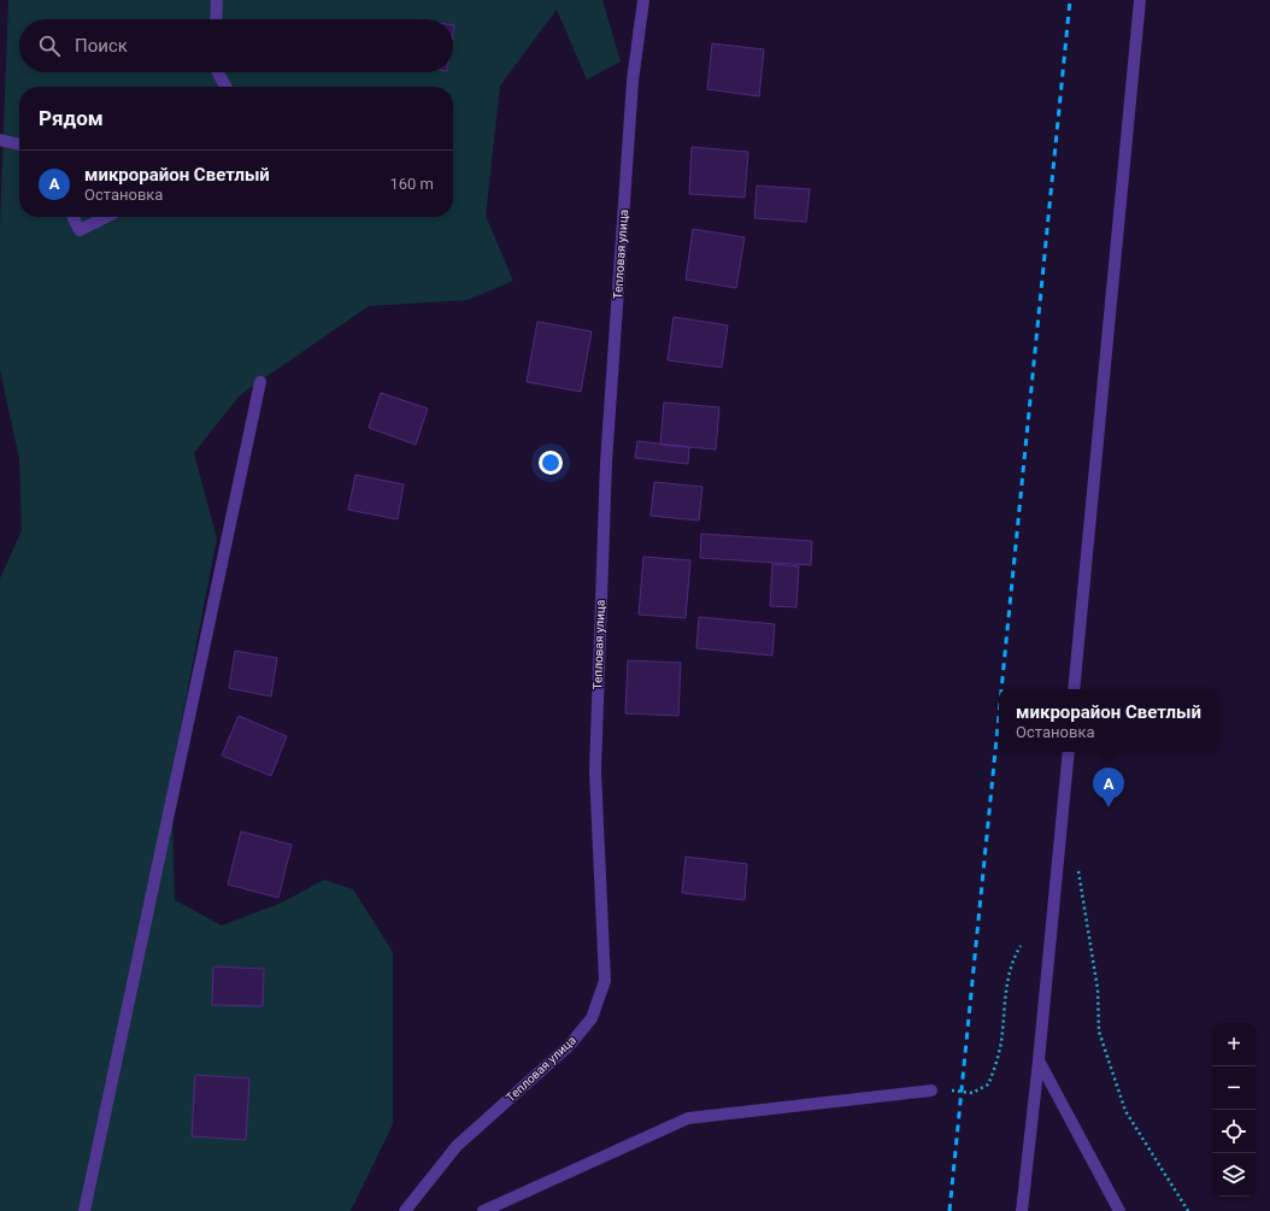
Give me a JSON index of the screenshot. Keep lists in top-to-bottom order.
{
  "streets": {
    "street": ["Тепловая улица"]
  },
  "page": {
    "search": "Поиск",
    "heading": "Рядом",
    "list": [
      {
        "mark": "A",
        "name": "микрорайон Светлый",
        "note": "Остановка",
        "value": "160 m"
      }
    ],
    "popup": ["микрорайон Светлый", "Остановка"],
    "pins": "A",
    "map_buttons": ["+", "−"]
  }
}
